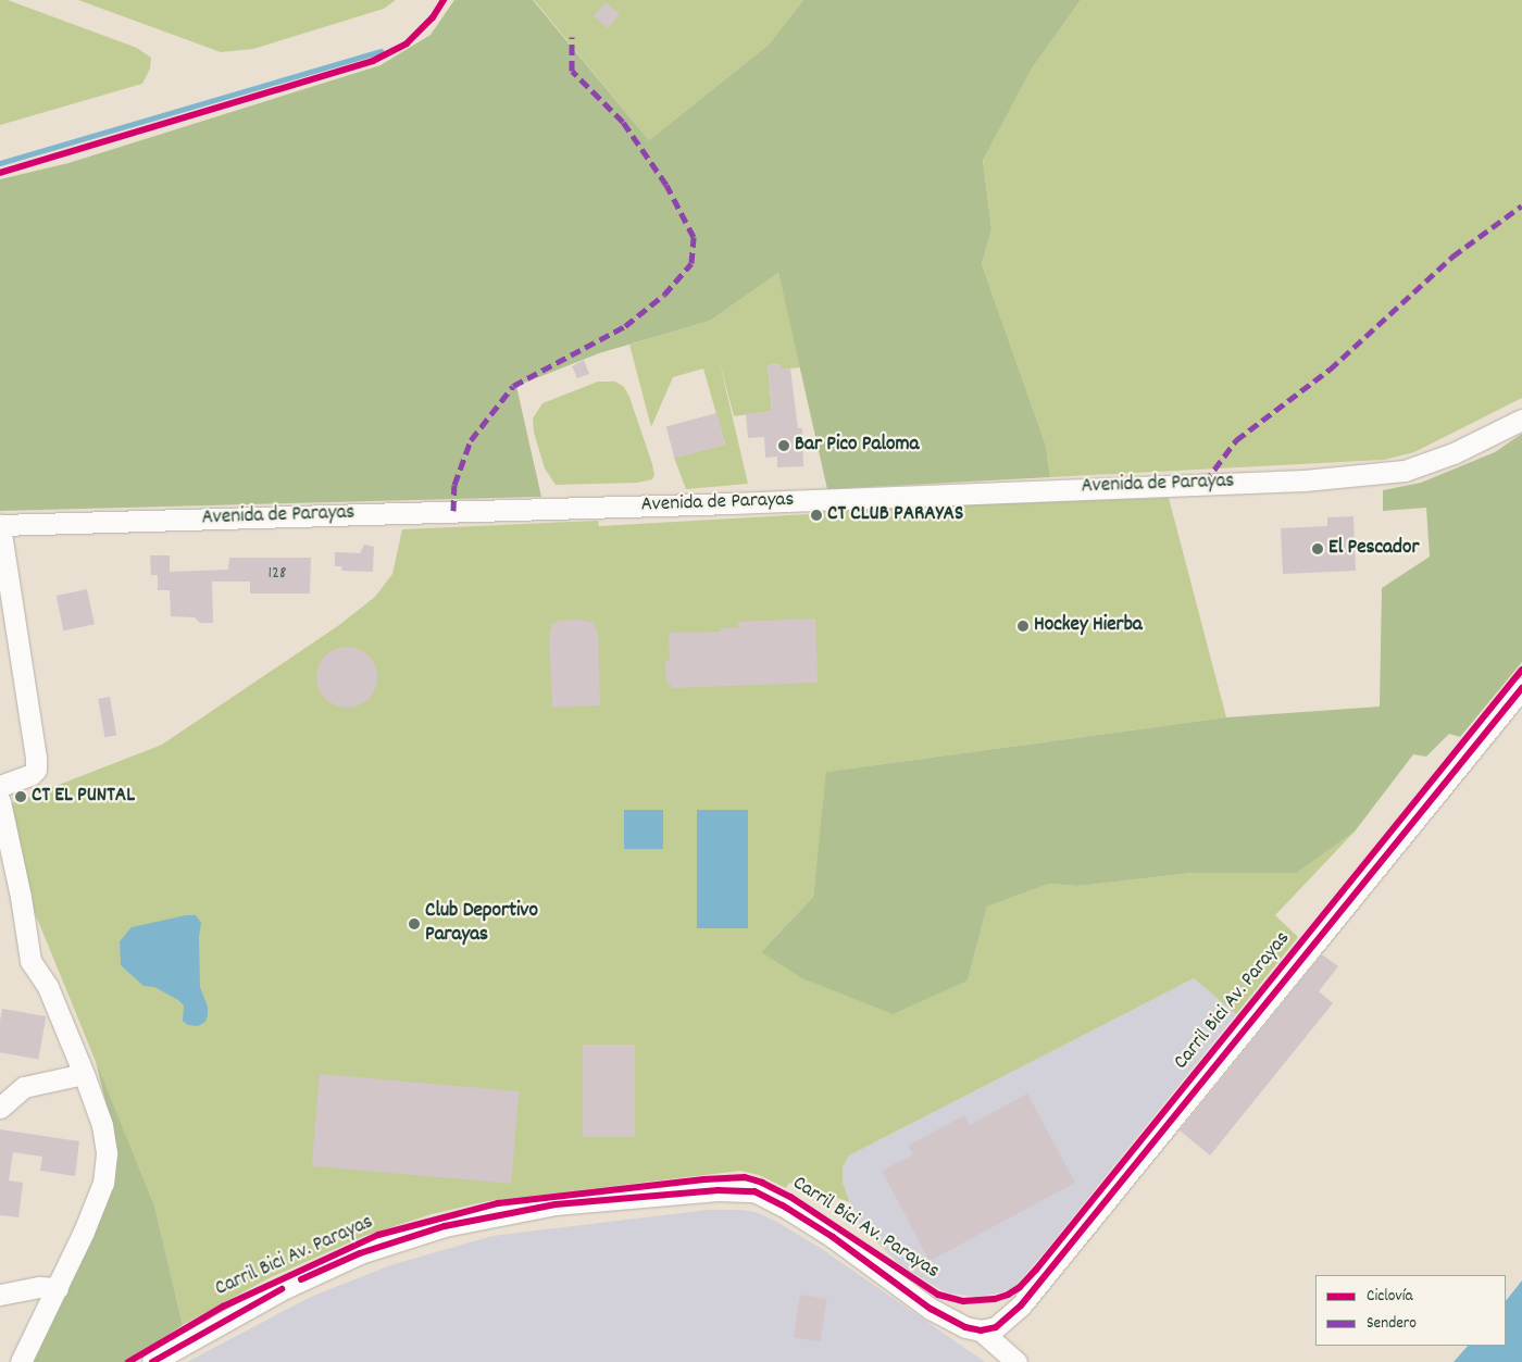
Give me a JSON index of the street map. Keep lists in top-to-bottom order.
{
  "streets": {
    "street": ["Avenida de Parayas"],
    "cycle path": ["Carril Bici Av. Parayas"]
  },
  "places": [
    "Bar Pico Paloma",
    "CT CLUB PARAYAS",
    "El Pescador",
    "Hockey Hierba",
    "CT EL PUNTAL",
    "Club Deportivo Parayas"
  ],
  "house_numbers": ["128"],
  "legend": ["Ciclovía", "Sendero"]
}
